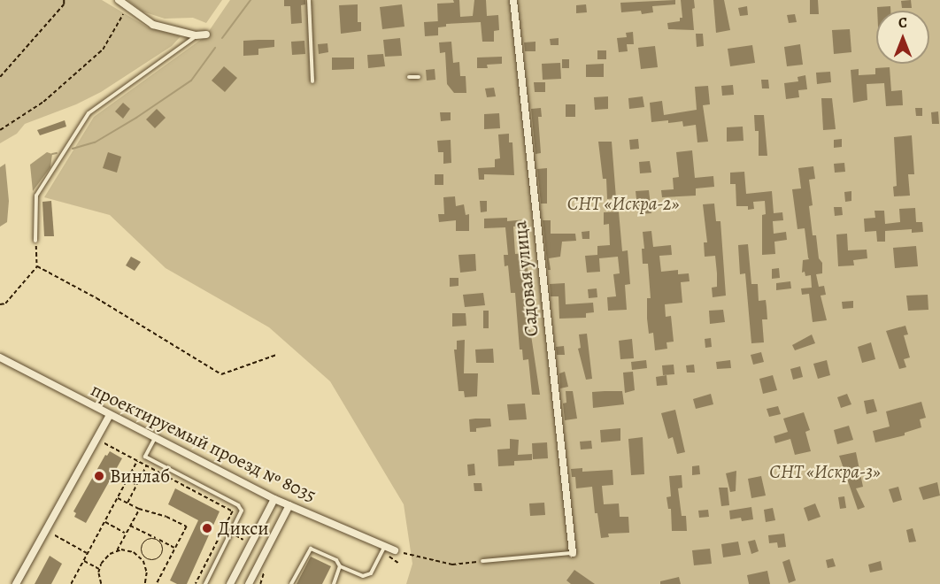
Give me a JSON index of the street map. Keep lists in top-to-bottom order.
{
  "streets": {
    "street": ["Садовая улица", "проектируемый проезд № 8035"]
  },
  "parks": ["СНТ «Искра-2»", "СНТ «Искра-3»"],
  "places": ["Винлаб", "Дикси"],
  "north": "top"
}
